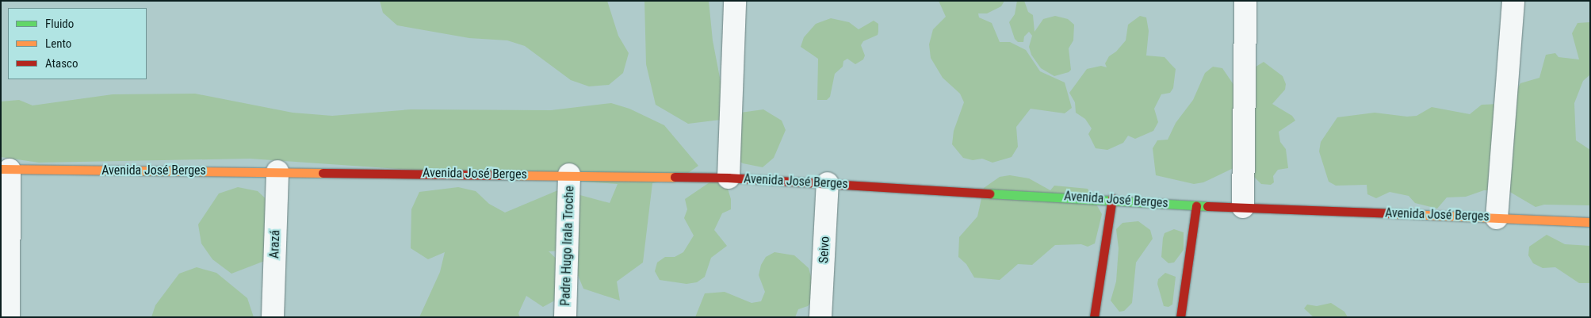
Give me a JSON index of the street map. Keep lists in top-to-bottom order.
{
  "streets": {
    "street": [
      "Avenida José Berges",
      "Arazá",
      "Padre Hugo Irala Troche",
      "Seivo"
    ]
  },
  "crossings": [
    ["Avenida José Berges", "Arazá"],
    ["Avenida José Berges", "Padre Hugo Irala Troche"],
    ["Avenida José Berges", "Seivo"]
  ],
  "legend": ["Fluido", "Lento", "Atasco"]
}
